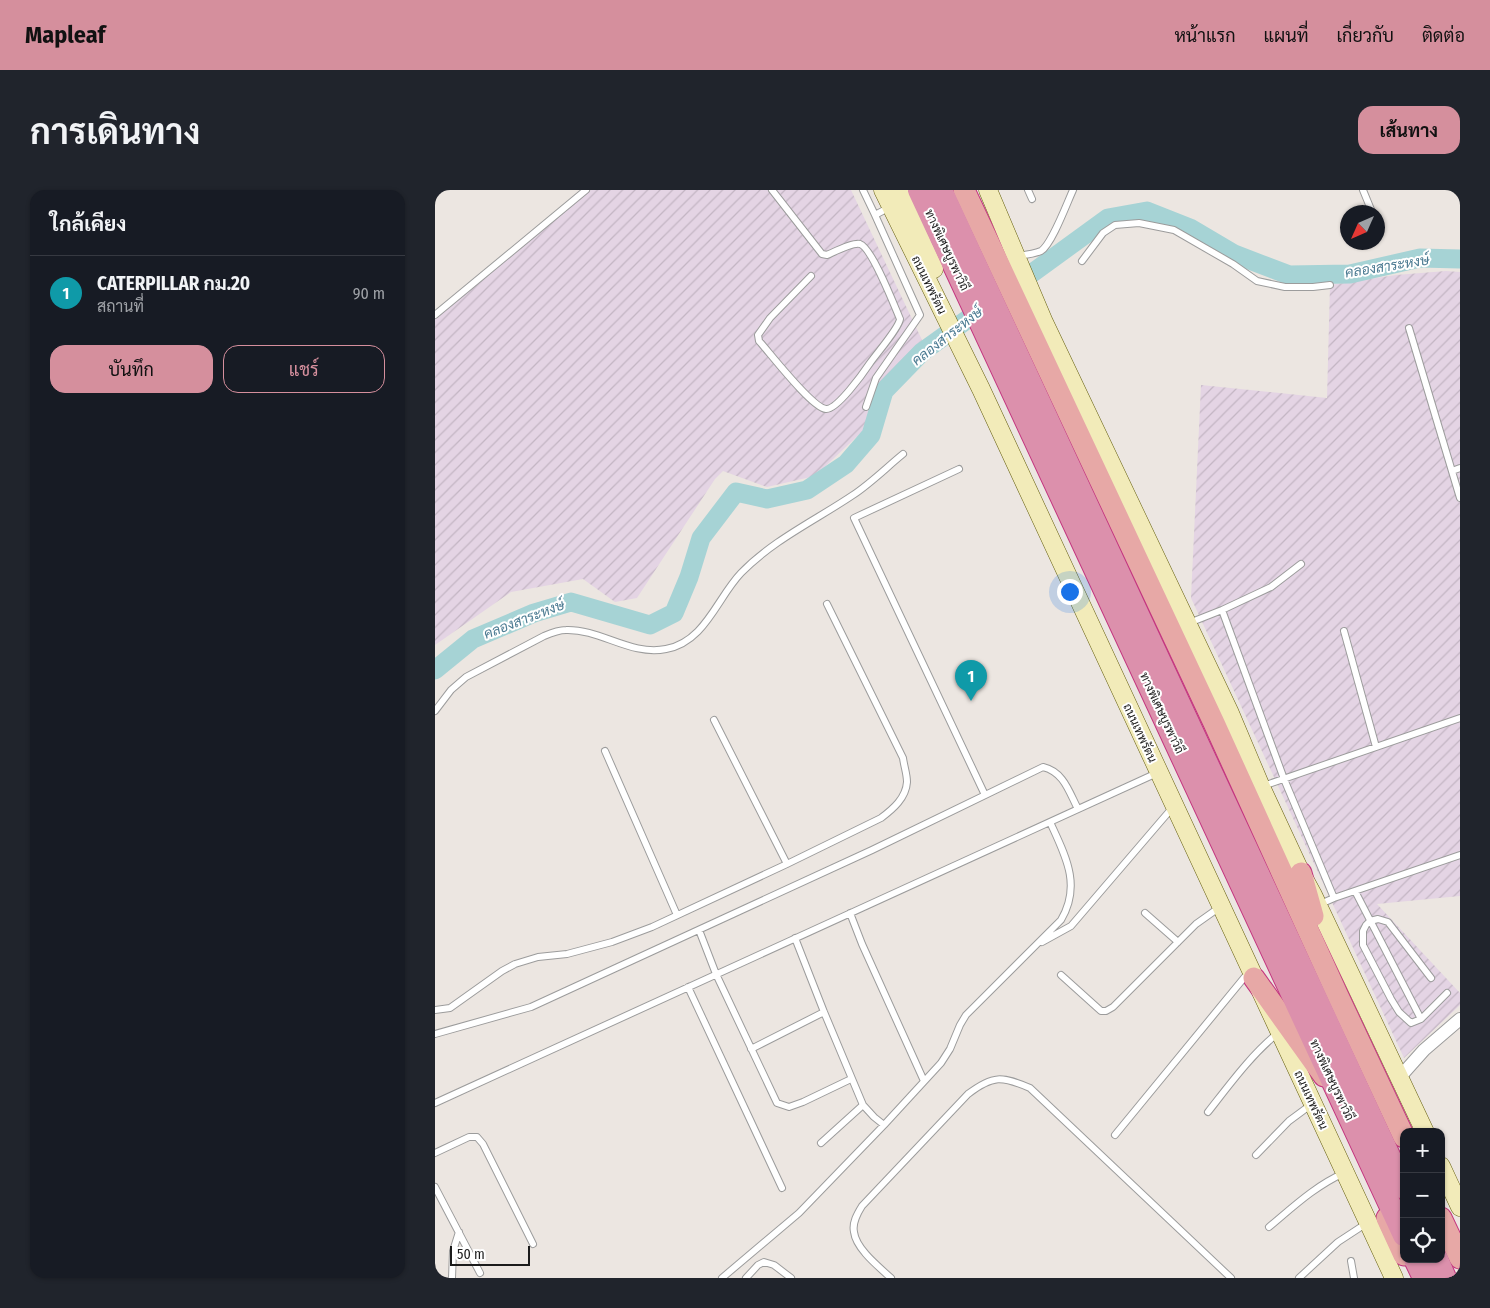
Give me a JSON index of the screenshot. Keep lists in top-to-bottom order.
{
  "streets": {
    "highway": ["ทางพิเศษบูรพาวิถี", "ถนนเทพรัตน"]
  },
  "water": ["คลองสาระหงษ์"],
  "scale_bar": "50 m",
  "north": "bottom left",
  "page": {
    "header": "Mapleaf",
    "nav": [
      "หน้าแรก",
      "แผนที่",
      "เกี่ยวกับ",
      "ติดต่อ"
    ],
    "buttons": [
      "เส้นทาง",
      ["บันทึก", "แชร์"]
    ],
    "title": "การเดินทาง",
    "heading": "ใกล้เคียง",
    "list": [
      {
        "mark": "1",
        "name": "CATERPILLAR กม.20",
        "note": "สถานที่",
        "value": "90 m"
      }
    ],
    "pins": "1",
    "map_buttons": ["+", "−"],
    "scale": "50 m"
  }
}
